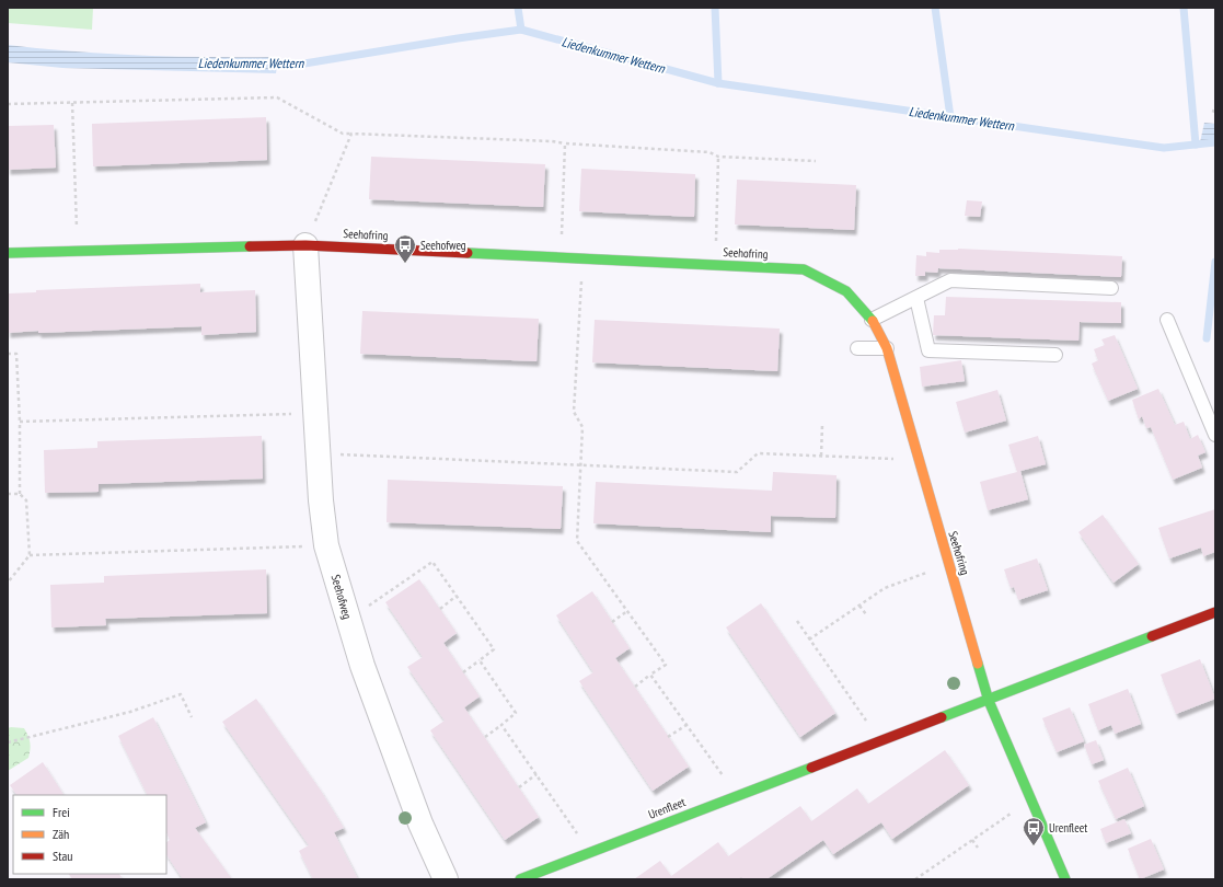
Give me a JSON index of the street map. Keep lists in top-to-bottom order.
{
  "streets": {
    "street": ["Seehofring", "Seehofweg", "Urenfleet"]
  },
  "crossings": [
    ["Seehofring", "Seehofweg"],
    ["Seehofring", "Urenfleet"]
  ],
  "water": ["Liedenkummer Wettern"],
  "places": {
    "bus stop": ["Seehofweg", "Urenfleet"]
  },
  "legend": ["Frei", "Zäh", "Stau"]
}
